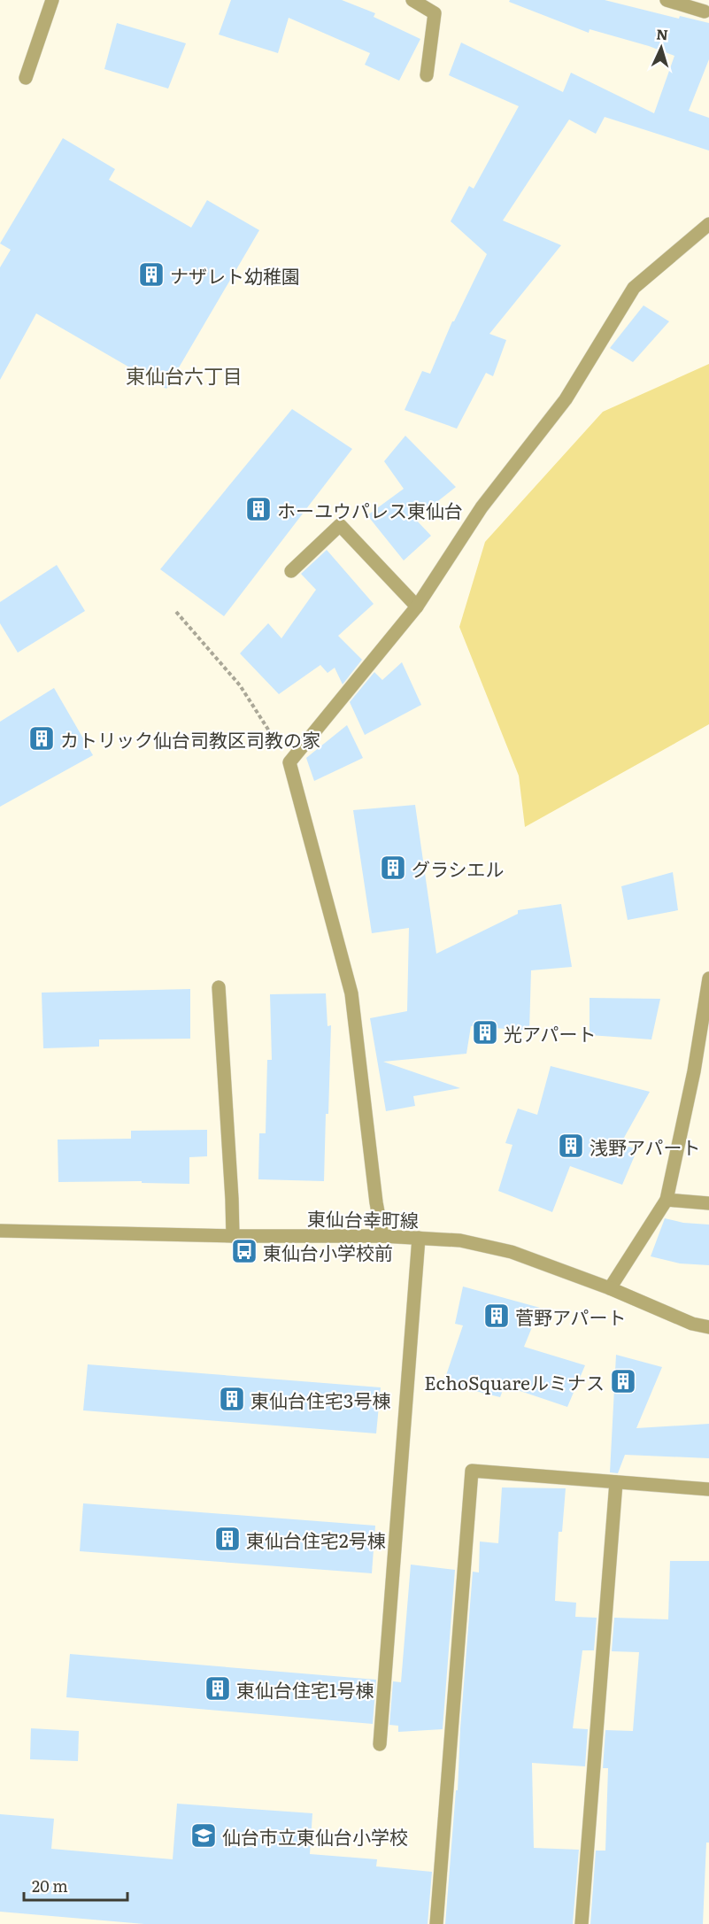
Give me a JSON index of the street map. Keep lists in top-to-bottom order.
{
  "streets": {
    "street": ["東仙台幸町線"]
  },
  "districts": ["東仙台六丁目"],
  "places": {
    "building": [
      "ナザレト幼稚園",
      "ホーユウパレス東仙台",
      "カトリック仙台司教区司教の家",
      "グラシエル",
      "光アパート",
      "浅野アパート",
      "菅野アパート",
      "EchoSquareルミナス",
      "東仙台住宅3号棟",
      "東仙台住宅2号棟",
      "東仙台住宅1号棟"
    ],
    "bus stop": ["東仙台小学校前"],
    "school or university": ["仙台市立東仙台小学校"]
  },
  "scale_bar": "20 m",
  "north": "top"
}
